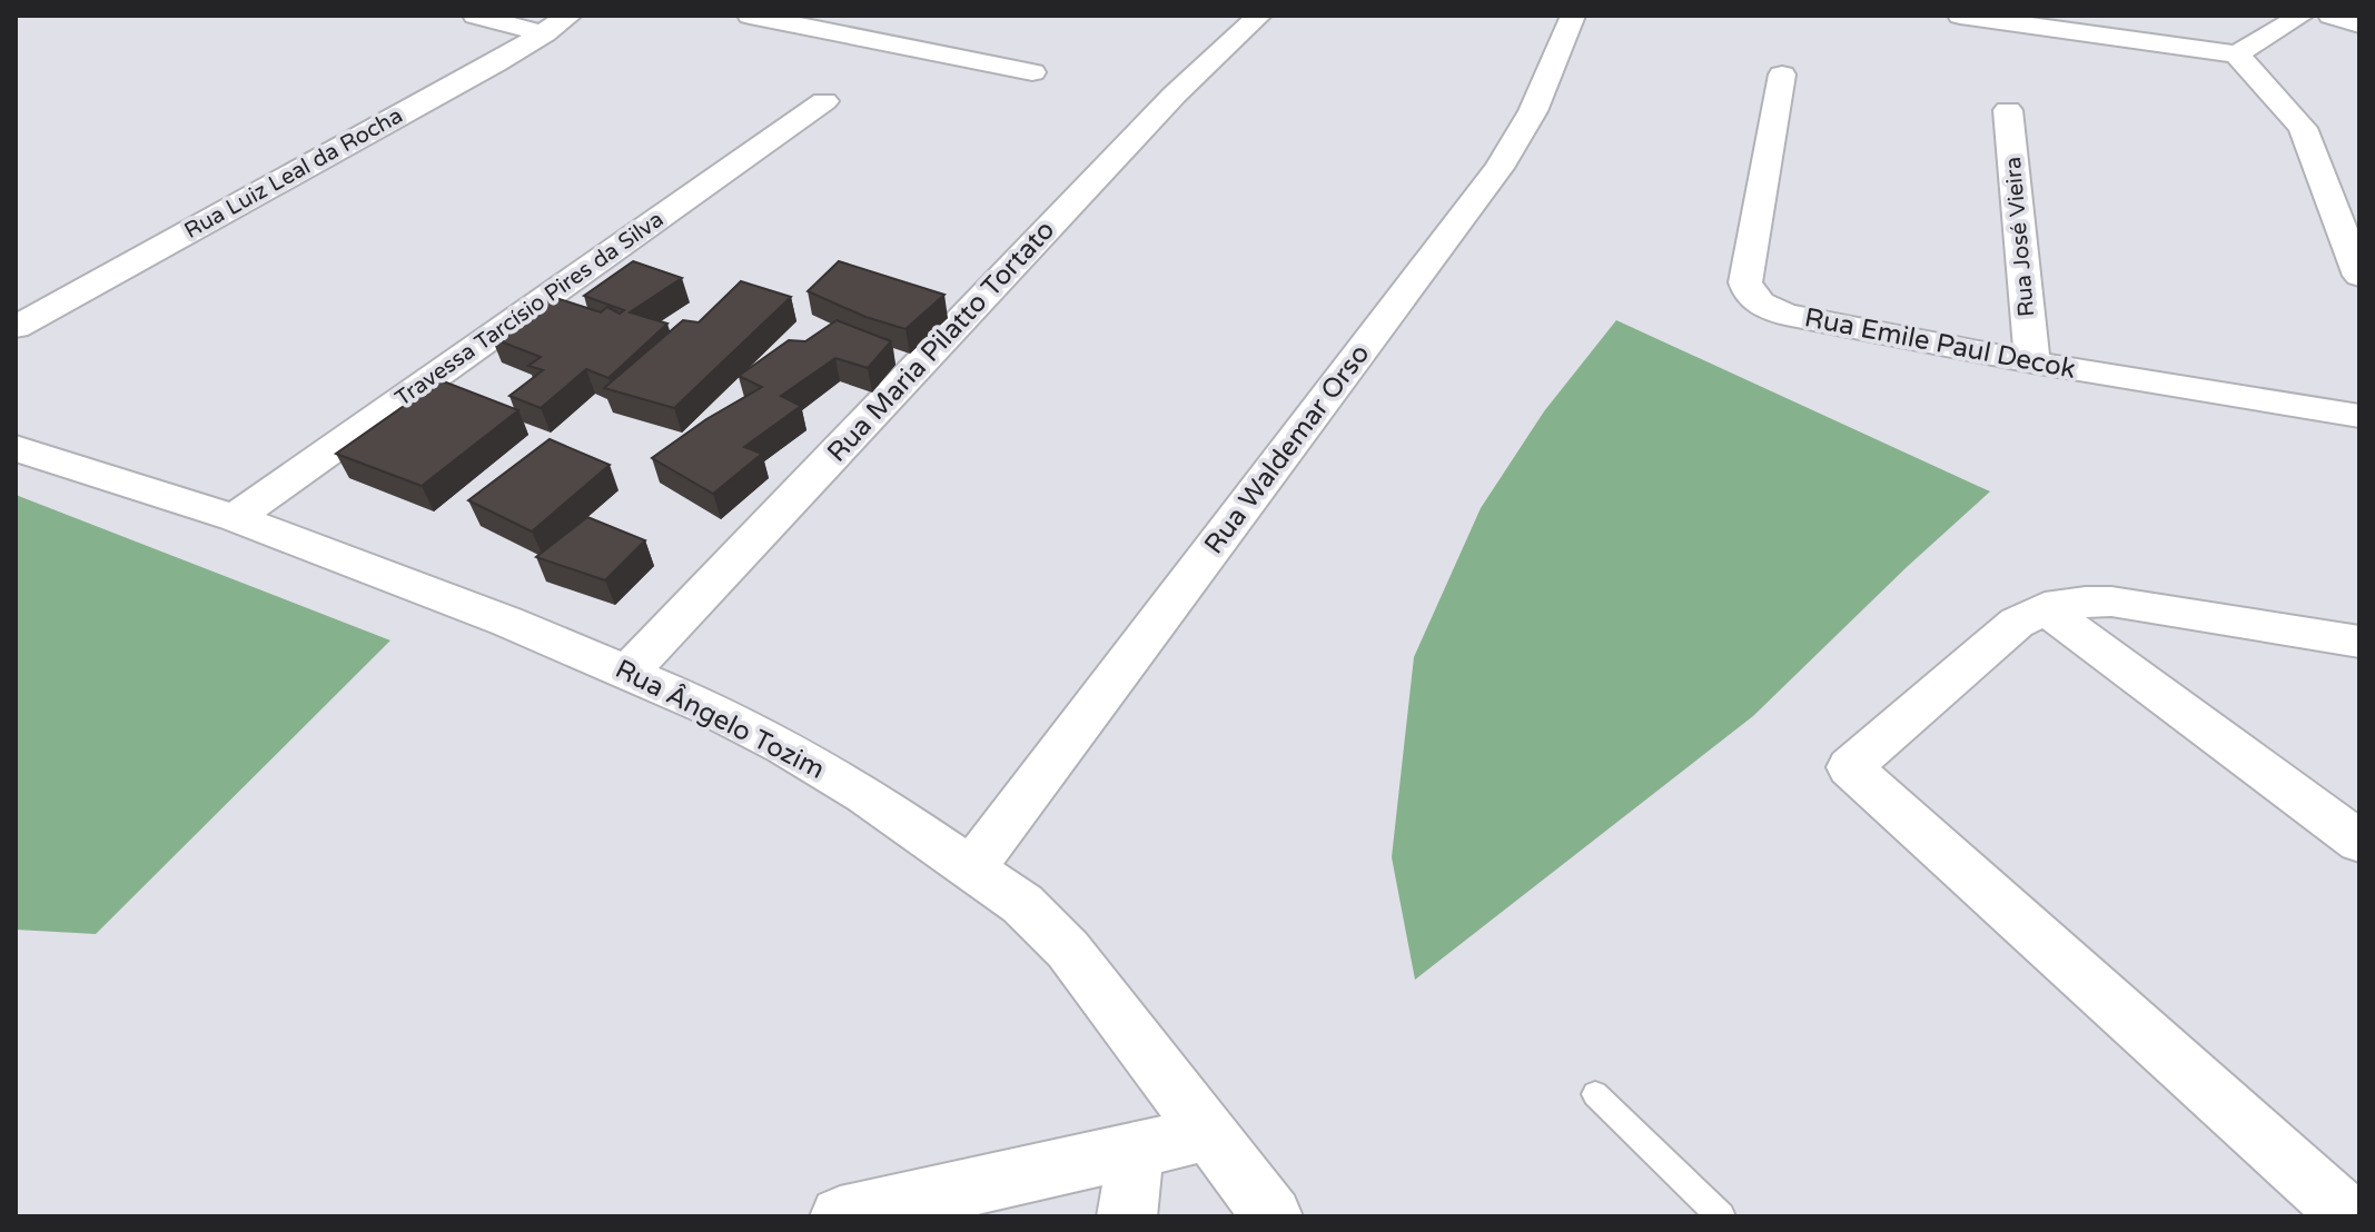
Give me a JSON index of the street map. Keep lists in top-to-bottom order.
{
  "streets": {
    "street": [
      "Rua Luiz Leal da Rocha",
      "Rua José Vieira",
      "Travessa Tarcísio Pires da Silva",
      "Rua Maria Pilatto Tortato",
      "Rua Emile Paul Decok",
      "Rua Waldemar Orso",
      "Rua Ângelo Tozim"
    ]
  },
  "crossings": [
    ["Rua José Vieira", "Rua Emile Paul Decok"],
    ["Travessa Tarcísio Pires da Silva", "Rua Ângelo Tozim"],
    ["Rua Maria Pilatto Tortato", "Rua Ângelo Tozim"],
    ["Rua Waldemar Orso", "Rua Ângelo Tozim"]
  ]
}
